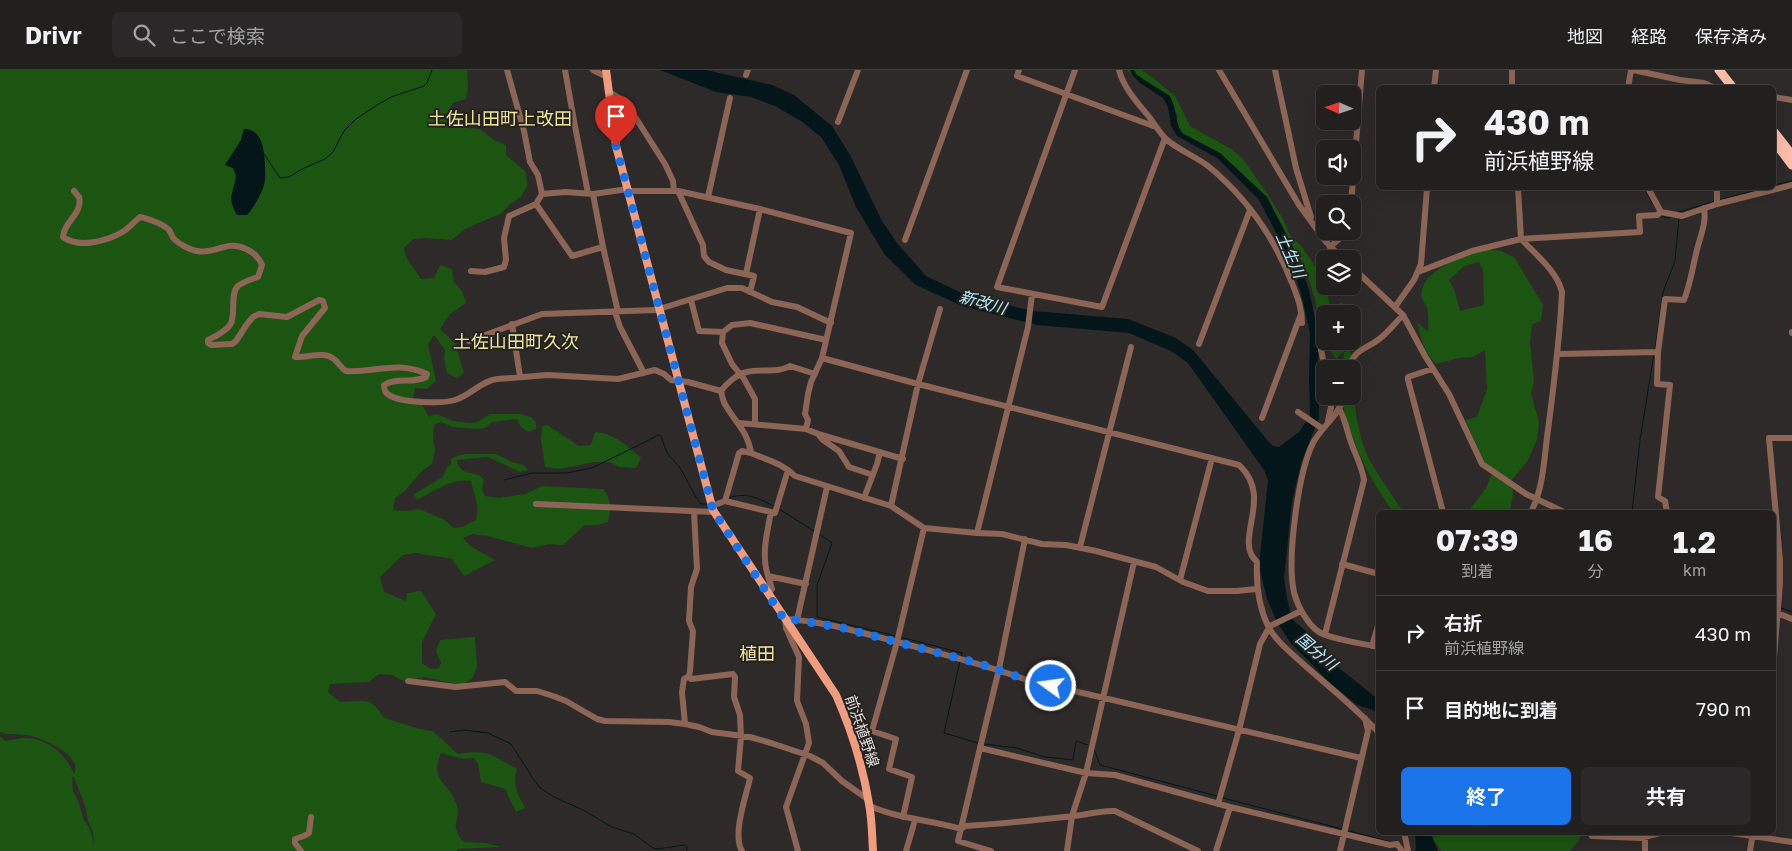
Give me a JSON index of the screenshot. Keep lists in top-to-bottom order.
{
  "streets": {
    "main road": ["前浜植野線"]
  },
  "districts": ["土佐山田町上改田", "土佐山田町久次", "植田"],
  "water": ["土生川", "新改川", "国分川"],
  "north": "left",
  "page": {
    "header": "Drivr",
    "search": "ここで検索",
    "nav": ["地図", "経路", "保存済み"],
    "map_buttons": ["+", "−"],
    "turn": ["430 m", "前浜植野線"],
    "eta": [
      "07:39",
      "到着",
      "16",
      "分",
      "1.2",
      "km"
    ],
    "list": [
      {
        "name": "右折",
        "note": "前浜植野線",
        "value": "430 m"
      },
      {
        "name": "目的地に到着",
        "value": "790 m"
      }
    ],
    "buttons": ["終了", "共有"]
  }
}
